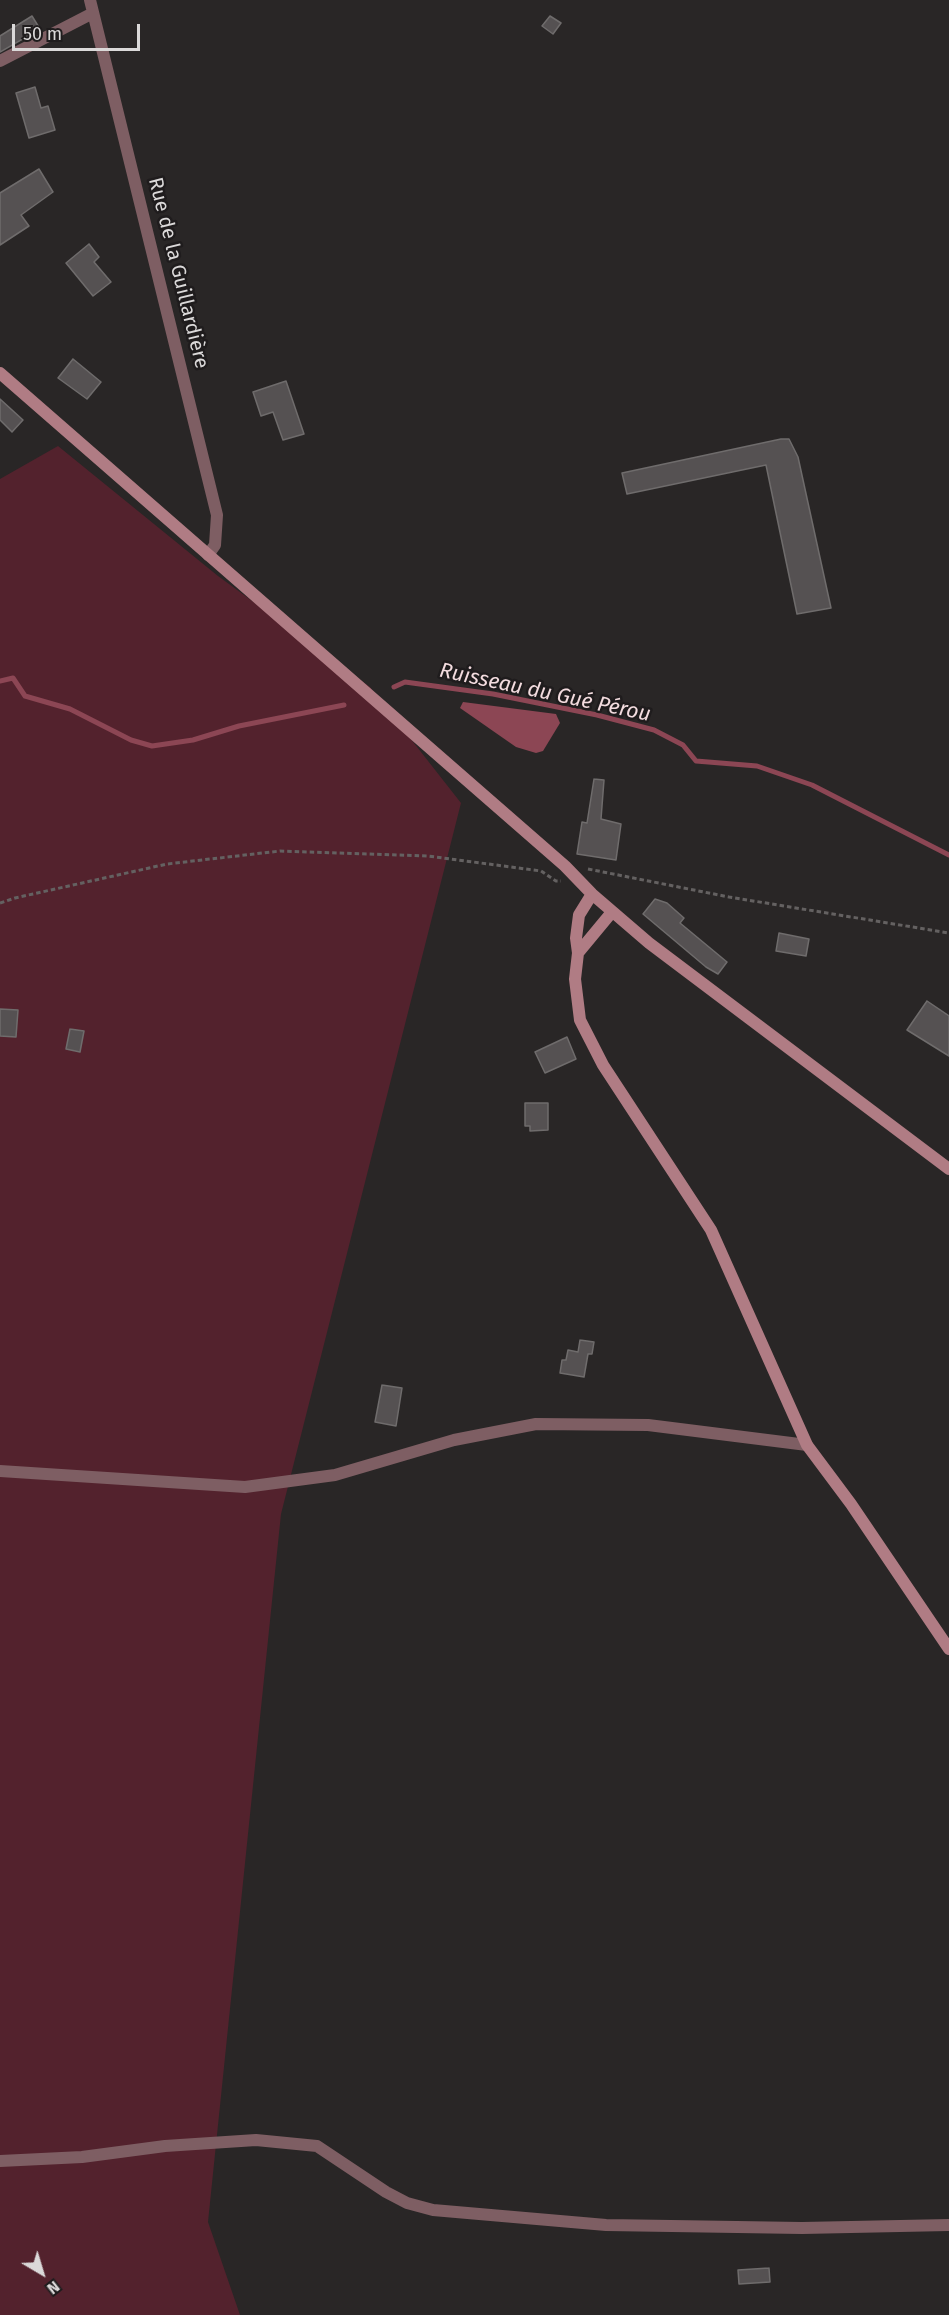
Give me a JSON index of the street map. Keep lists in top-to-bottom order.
{
  "streets": {
    "street": ["Rue de la Guillardière"]
  },
  "water": ["Ruisseau du Gué Pérou"],
  "scale_bar": "50 m",
  "north": "bottom right"
}
